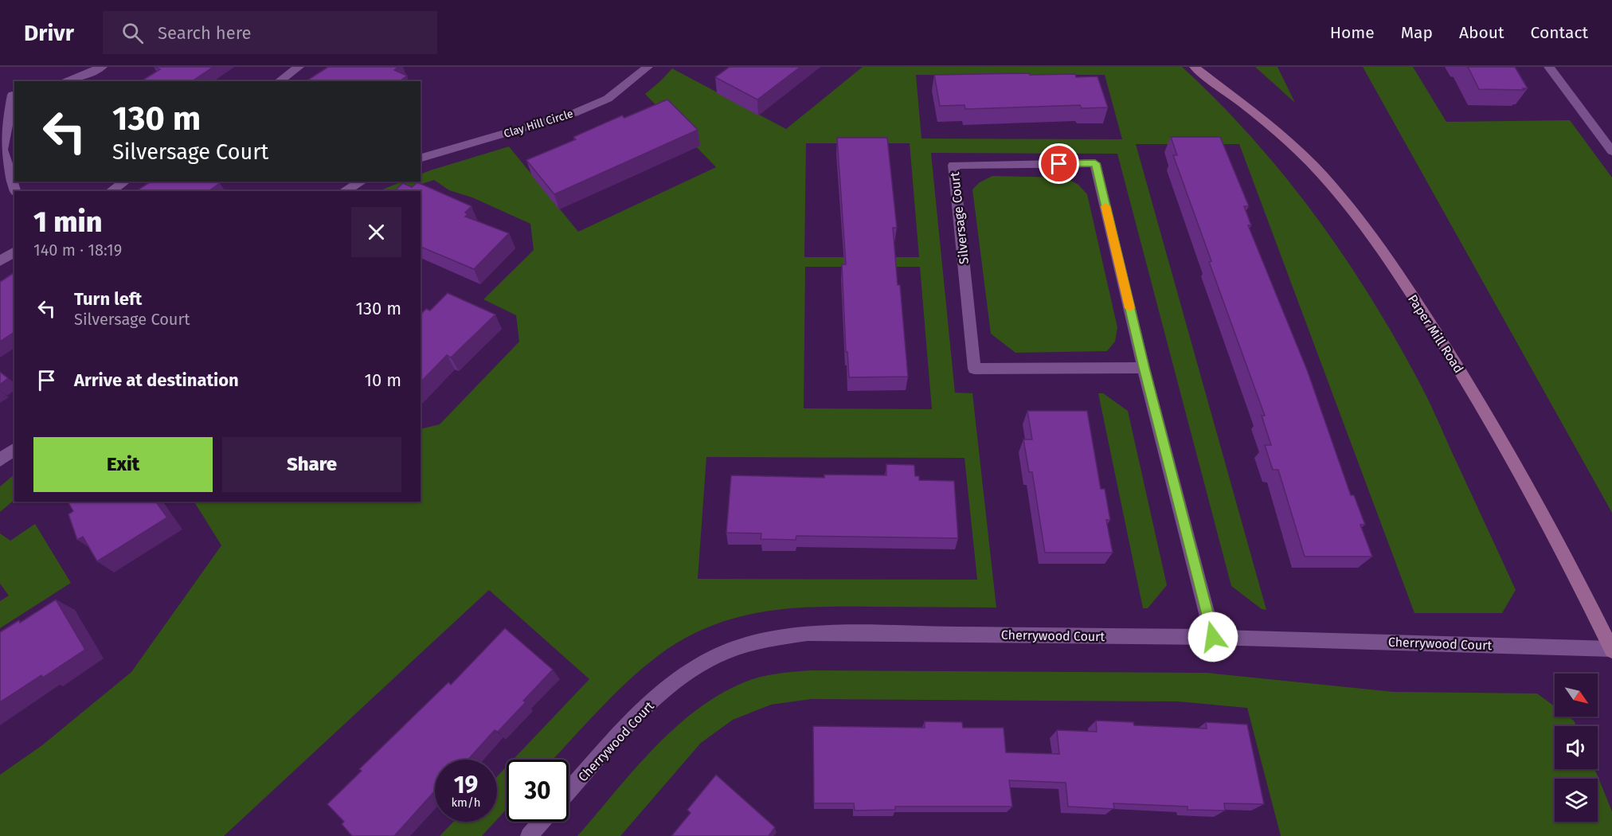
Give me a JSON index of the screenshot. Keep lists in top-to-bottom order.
{
  "streets": {
    "main road": ["Paper Mill Road"],
    "street": ["Clay Hill Circle", "Silversage Court", "Cherrywood Court"]
  },
  "crossings": [
    ["Silversage Court", "Cherrywood Court"],
    ["Paper Mill Road", "Cherrywood Court"]
  ],
  "north": "bottom right",
  "page": {
    "header": "Drivr",
    "search": "Search here",
    "nav": [
      "Home",
      "Map",
      "About",
      "Contact"
    ],
    "turn": ["130 m", "Silversage Court"],
    "heading": ["1 min", "140 m · 18:19"],
    "list": [
      {
        "name": "Turn left",
        "note": "Silversage Court",
        "value": "130 m"
      },
      {
        "name": "Arrive at destination",
        "value": "10 m"
      }
    ],
    "buttons": ["Exit", "Share"],
    "speed": "19 km/h",
    "limit": "30"
  }
}
